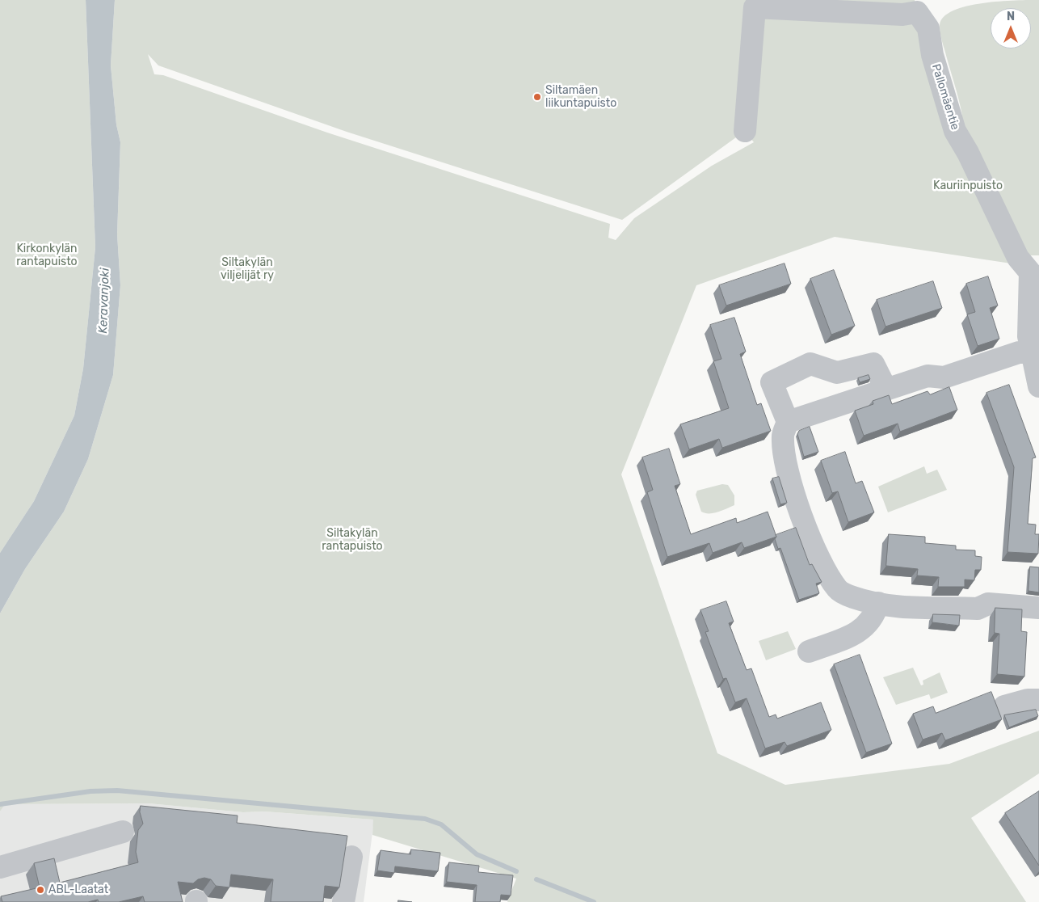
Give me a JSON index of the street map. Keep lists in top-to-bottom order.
{
  "streets": {
    "street": ["Pallomäentie"]
  },
  "water": ["Keravanjoki"],
  "parks": [
    "Kauriinpuisto",
    "Kirkonkylän rantapuisto",
    "Siltakylän viljelijät ry",
    "Siltakylän rantapuisto"
  ],
  "places": ["Siltamäen liikuntapuisto", "ABL-Laatat"],
  "north": "top"
}
